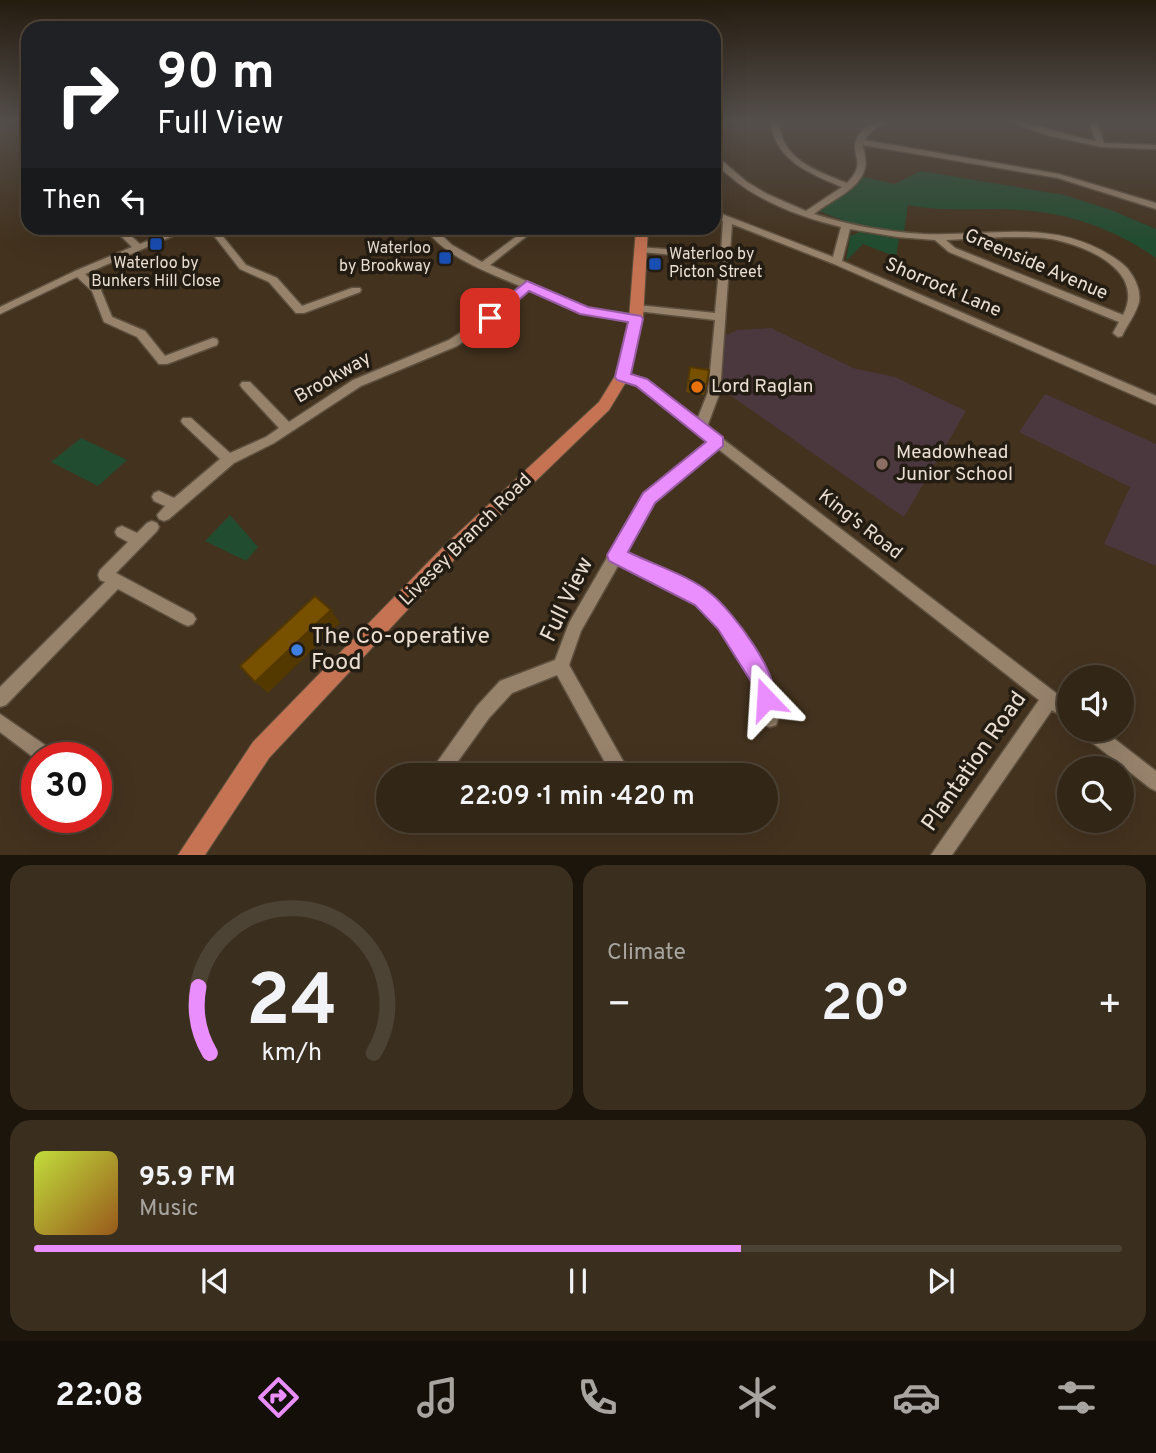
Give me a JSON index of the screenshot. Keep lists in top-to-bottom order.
{
  "streets": {
    "main road": ["Livesey Branch Road"],
    "street": [
      "Greenside Avenue",
      "Shorrock Lane",
      "Brookway",
      "King's Road",
      "Full View",
      "Plantation Road"
    ]
  },
  "crossings": [
    ["King's Road", "Livesey Branch Road"],
    ["King's Road", "Full View"],
    ["King's Road", "Plantation Road"]
  ],
  "places": {
    "transit": ["Waterloo by Bunkers Hill Close", "Waterloo by Brookway", "Waterloo by Picton Street"],
    "other": ["Lord Raglan", "Meadowhead Junior School", "The Co-operative Food"]
  },
  "page": {
    "turn": ["90 m", "Full View"],
    "then": "Then",
    "limit": "30",
    "trip": "22:09 · 1 min · 420 m",
    "tile": "Climate",
    "heat": ["−", "20°", "+"],
    "song": ["95.9 FM", "Music"],
    "tabs": "22:08",
    "gauge": ["24", "km/h"]
  }
}
